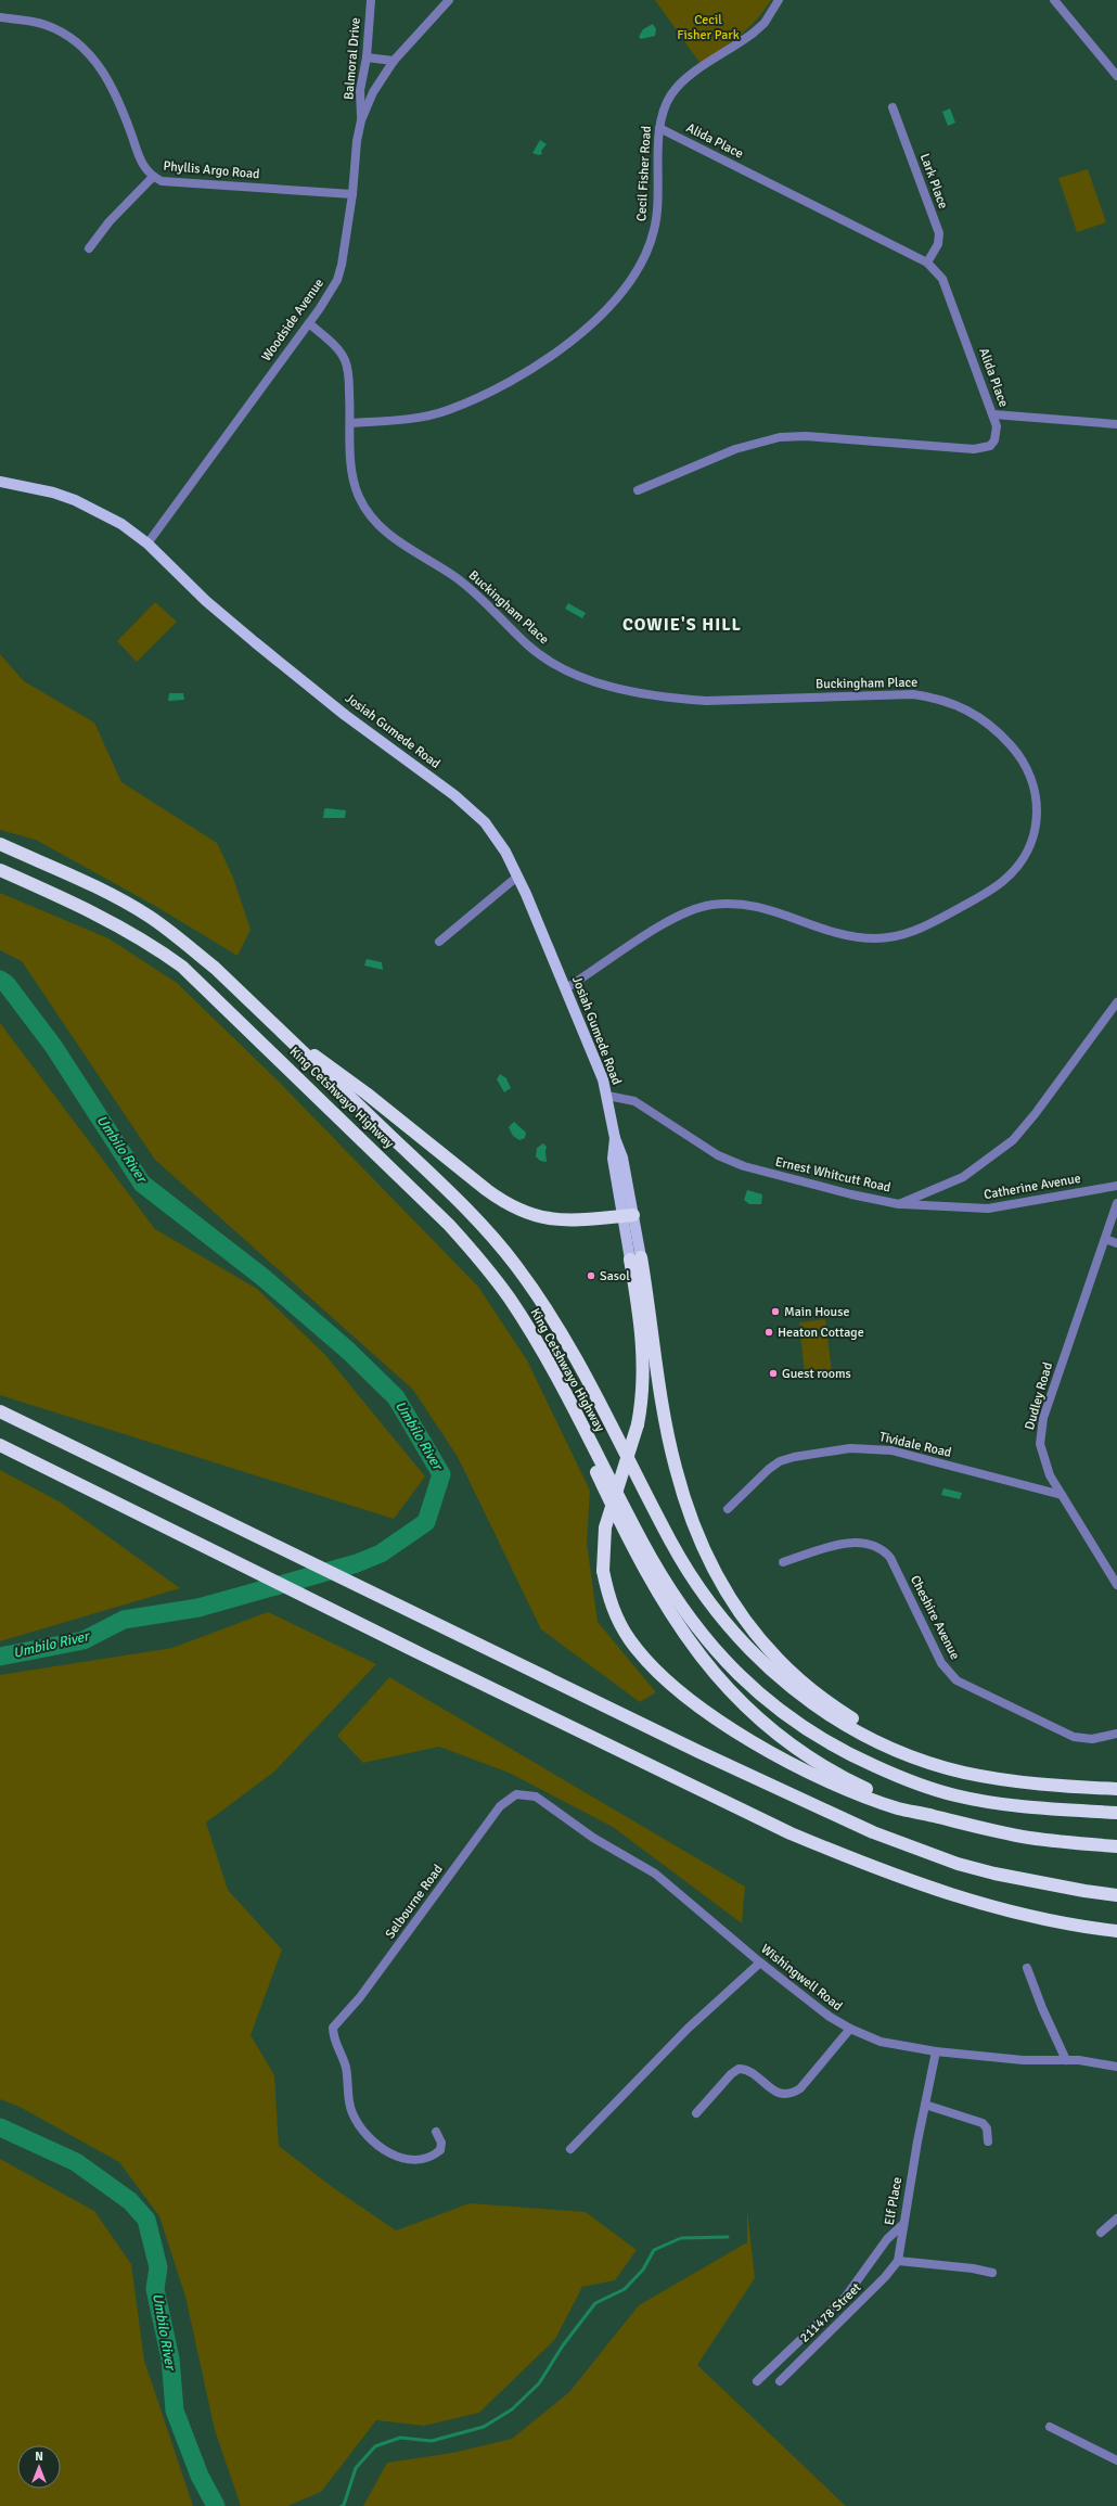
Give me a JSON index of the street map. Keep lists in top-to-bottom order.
{
  "streets": {
    "highway": ["King Cetshwayo Highway"],
    "main road": ["Josiah Gumede Road"],
    "street": [
      "Balmoral Drive",
      "Alida Place",
      "Phyllis Argo Road",
      "Cecil Fisher Road",
      "Lark Place",
      "Woodside Avenue",
      "Buckingham Place",
      "Ernest Whitcutt Road",
      "Catherine Avenue",
      "Dudley Road",
      "Tividale Road",
      "Cheshire Avenue",
      "Selbourne Road",
      "Wishingwell Road",
      "Elf Place",
      "211478 Street"
    ]
  },
  "crossings": [
    ["Balmoral Drive", "Woodside Avenue"],
    ["Alida Place", "Cecil Fisher Road"],
    ["Alida Place", "Lark Place"],
    ["Phyllis Argo Road", "Woodside Avenue"],
    ["Cecil Fisher Road", "Buckingham Place"],
    ["Woodside Avenue", "Buckingham Place"],
    ["Woodside Avenue", "Josiah Gumede Road"],
    ["Buckingham Place", "Josiah Gumede Road"],
    ["Josiah Gumede Road", "Ernest Whitcutt Road"],
    ["Ernest Whitcutt Road", "Catherine Avenue"],
    ["Dudley Road", "Tividale Road"],
    ["Selbourne Road", "Wishingwell Road"],
    ["Wishingwell Road", "Elf Place"],
    ["Elf Place", "211478 Street"]
  ],
  "districts": ["COWIE'S HILL"],
  "water": ["Umbilo River"],
  "parks": ["Cecil Fisher Park"],
  "places": [
    "Sasol",
    "Main House",
    "Heaton Cottage",
    "Guest rooms"
  ],
  "north": "top"
}
